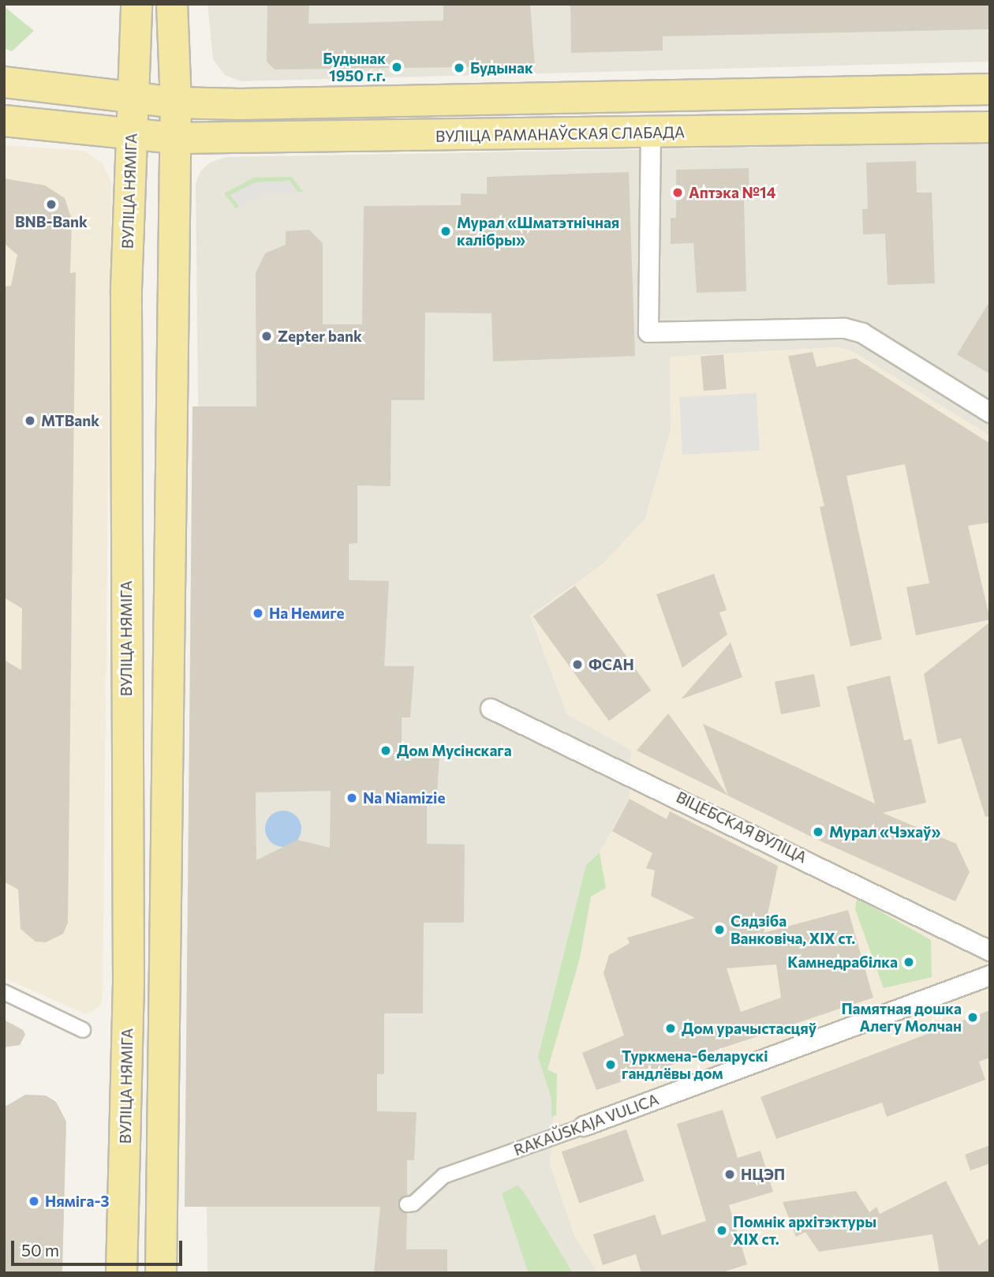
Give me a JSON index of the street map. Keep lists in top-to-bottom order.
{
  "streets": {
    "main road": ["ВУЛІЦА РАМАНАЎСКАЯ СЛАБАДА", "ВУЛІЦА НЯМІГА"],
    "street": ["ВІЦЕБСКАЯ ВУЛІЦА", "RAKAŬSKAJA VULICA"]
  },
  "crossings": [
    ["ВУЛІЦА РАМАНАЎСКАЯ СЛАБАДА", "ВУЛІЦА НЯМІГА"]
  ],
  "places": [
    "Будынак 1950 г.г.",
    "Будынак",
    "Аптэка №14",
    "BNB-Bank",
    "Мурал «Шматэтнічная калібры»",
    "Zepter bank",
    "MTBank",
    "На Немиге",
    "ФСАН",
    "Дом Мусінскага",
    "Na Niamizie",
    "Мурал «Чэхаў»",
    "Сядзіба Ванковіча, XIX ст.",
    "Камнедрабілка",
    "Памятная дошка Алегу Молчан",
    "Дом урачыстасцяў",
    "Туркмена-беларускі гандлёвы дом",
    "НЦЭП",
    "Няміга-3",
    "Помнік архітэктуры ХІХ ст."
  ],
  "scale_bar": "50 m"
}
